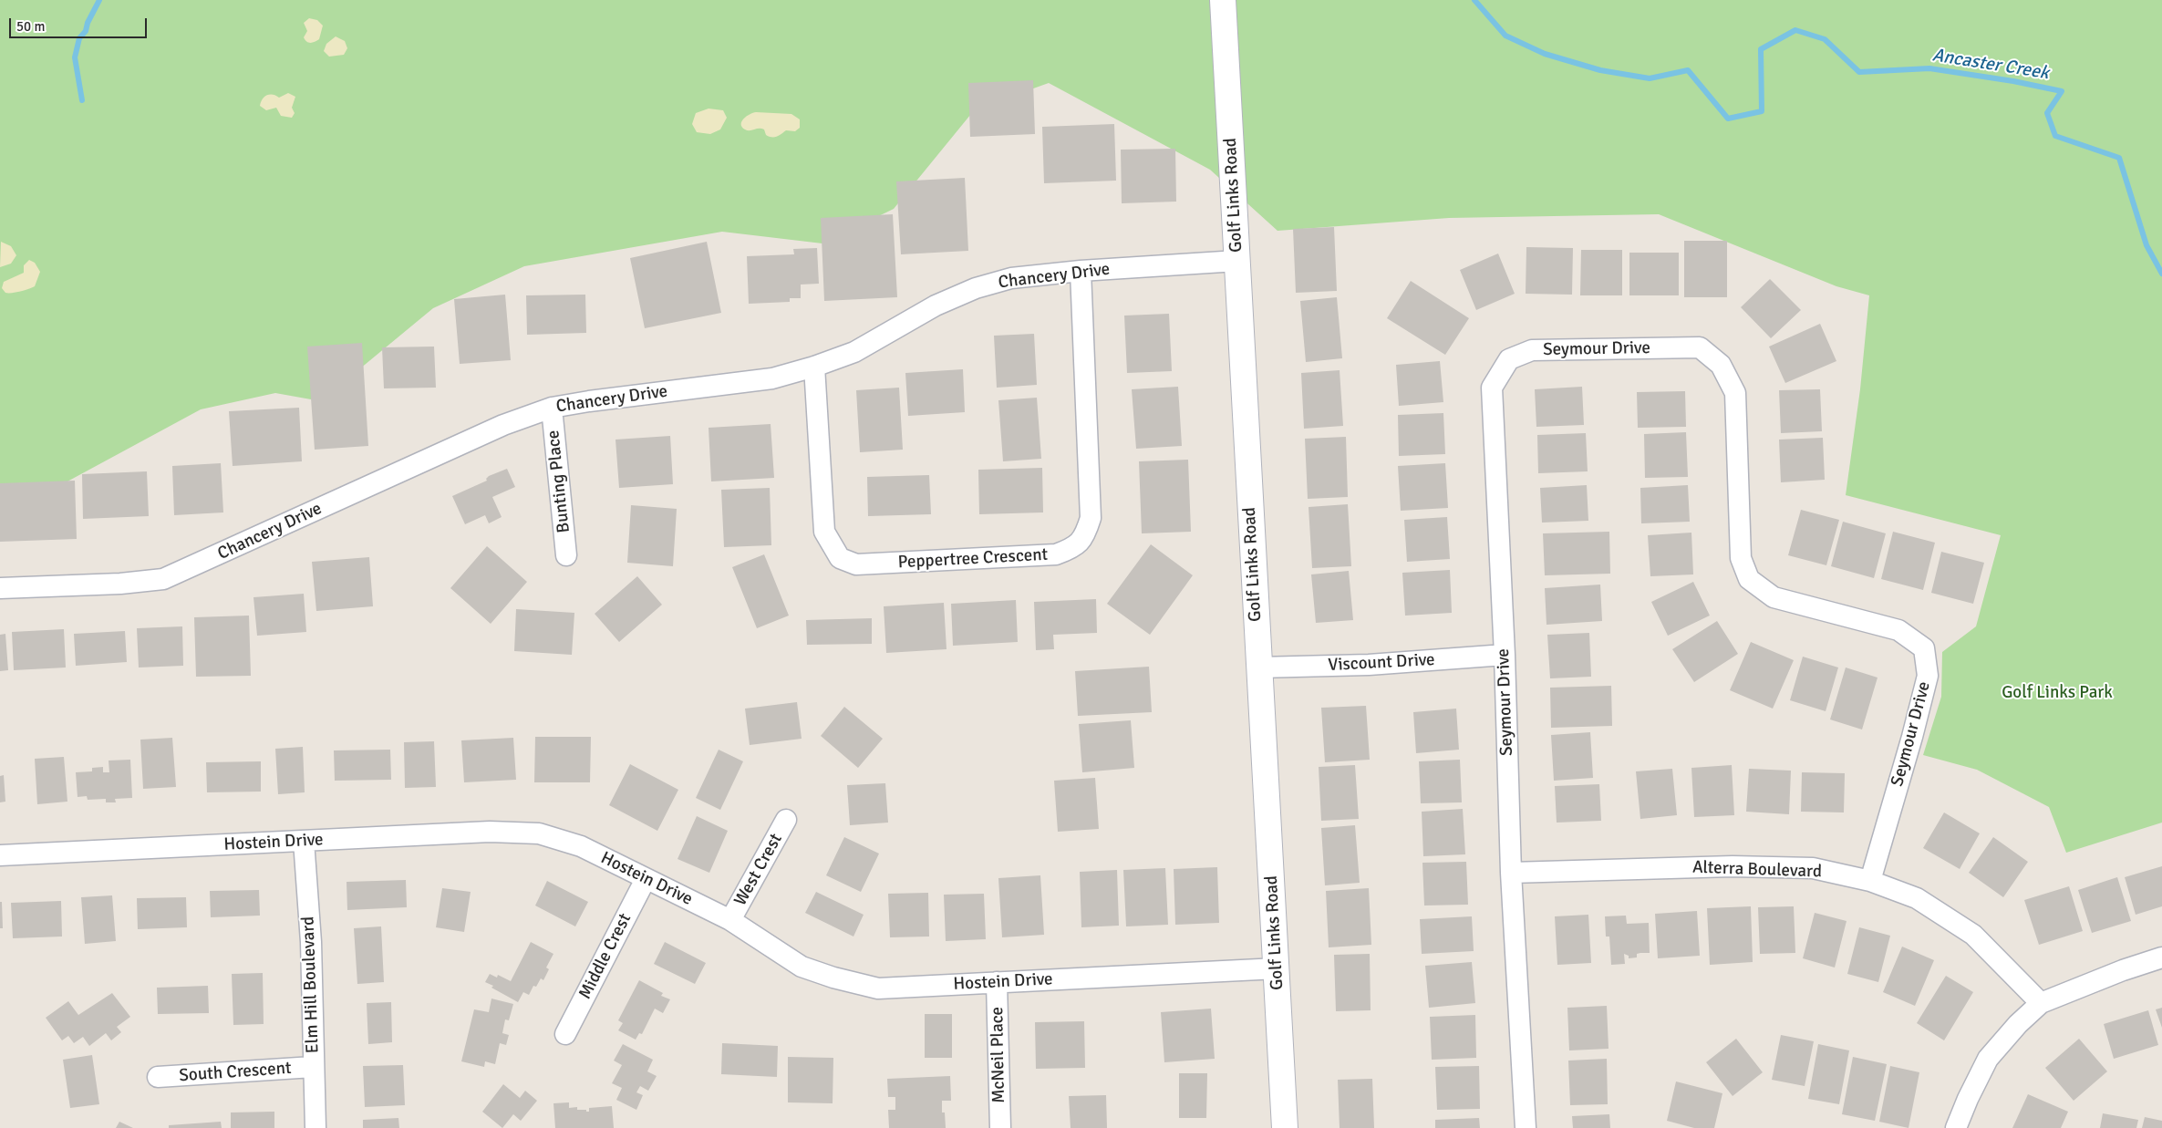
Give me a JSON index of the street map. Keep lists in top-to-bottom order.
{
  "streets": {
    "main road": ["Golf Links Road"],
    "street": [
      "Chancery Drive",
      "Seymour Drive",
      "Bunting Place",
      "Peppertree Crescent",
      "Viscount Drive",
      "Hostein Drive",
      "West Crest",
      "Alterra Boulevard",
      "Middle Crest",
      "Elm Hill Boulevard",
      "McNeil Place",
      "South Crescent"
    ]
  },
  "crossings": [
    ["Golf Links Road", "Chancery Drive"],
    ["Golf Links Road", "Viscount Drive"],
    ["Golf Links Road", "Hostein Drive"],
    ["Chancery Drive", "Bunting Place"],
    ["Chancery Drive", "Peppertree Crescent"],
    ["Seymour Drive", "Viscount Drive"],
    ["Seymour Drive", "Alterra Boulevard"],
    ["Hostein Drive", "West Crest"],
    ["Hostein Drive", "Middle Crest"],
    ["Hostein Drive", "Elm Hill Boulevard"],
    ["Hostein Drive", "McNeil Place"],
    ["Elm Hill Boulevard", "South Crescent"]
  ],
  "water": ["Ancaster Creek"],
  "parks": ["Golf Links Park"],
  "scale_bar": "50 m"
}
